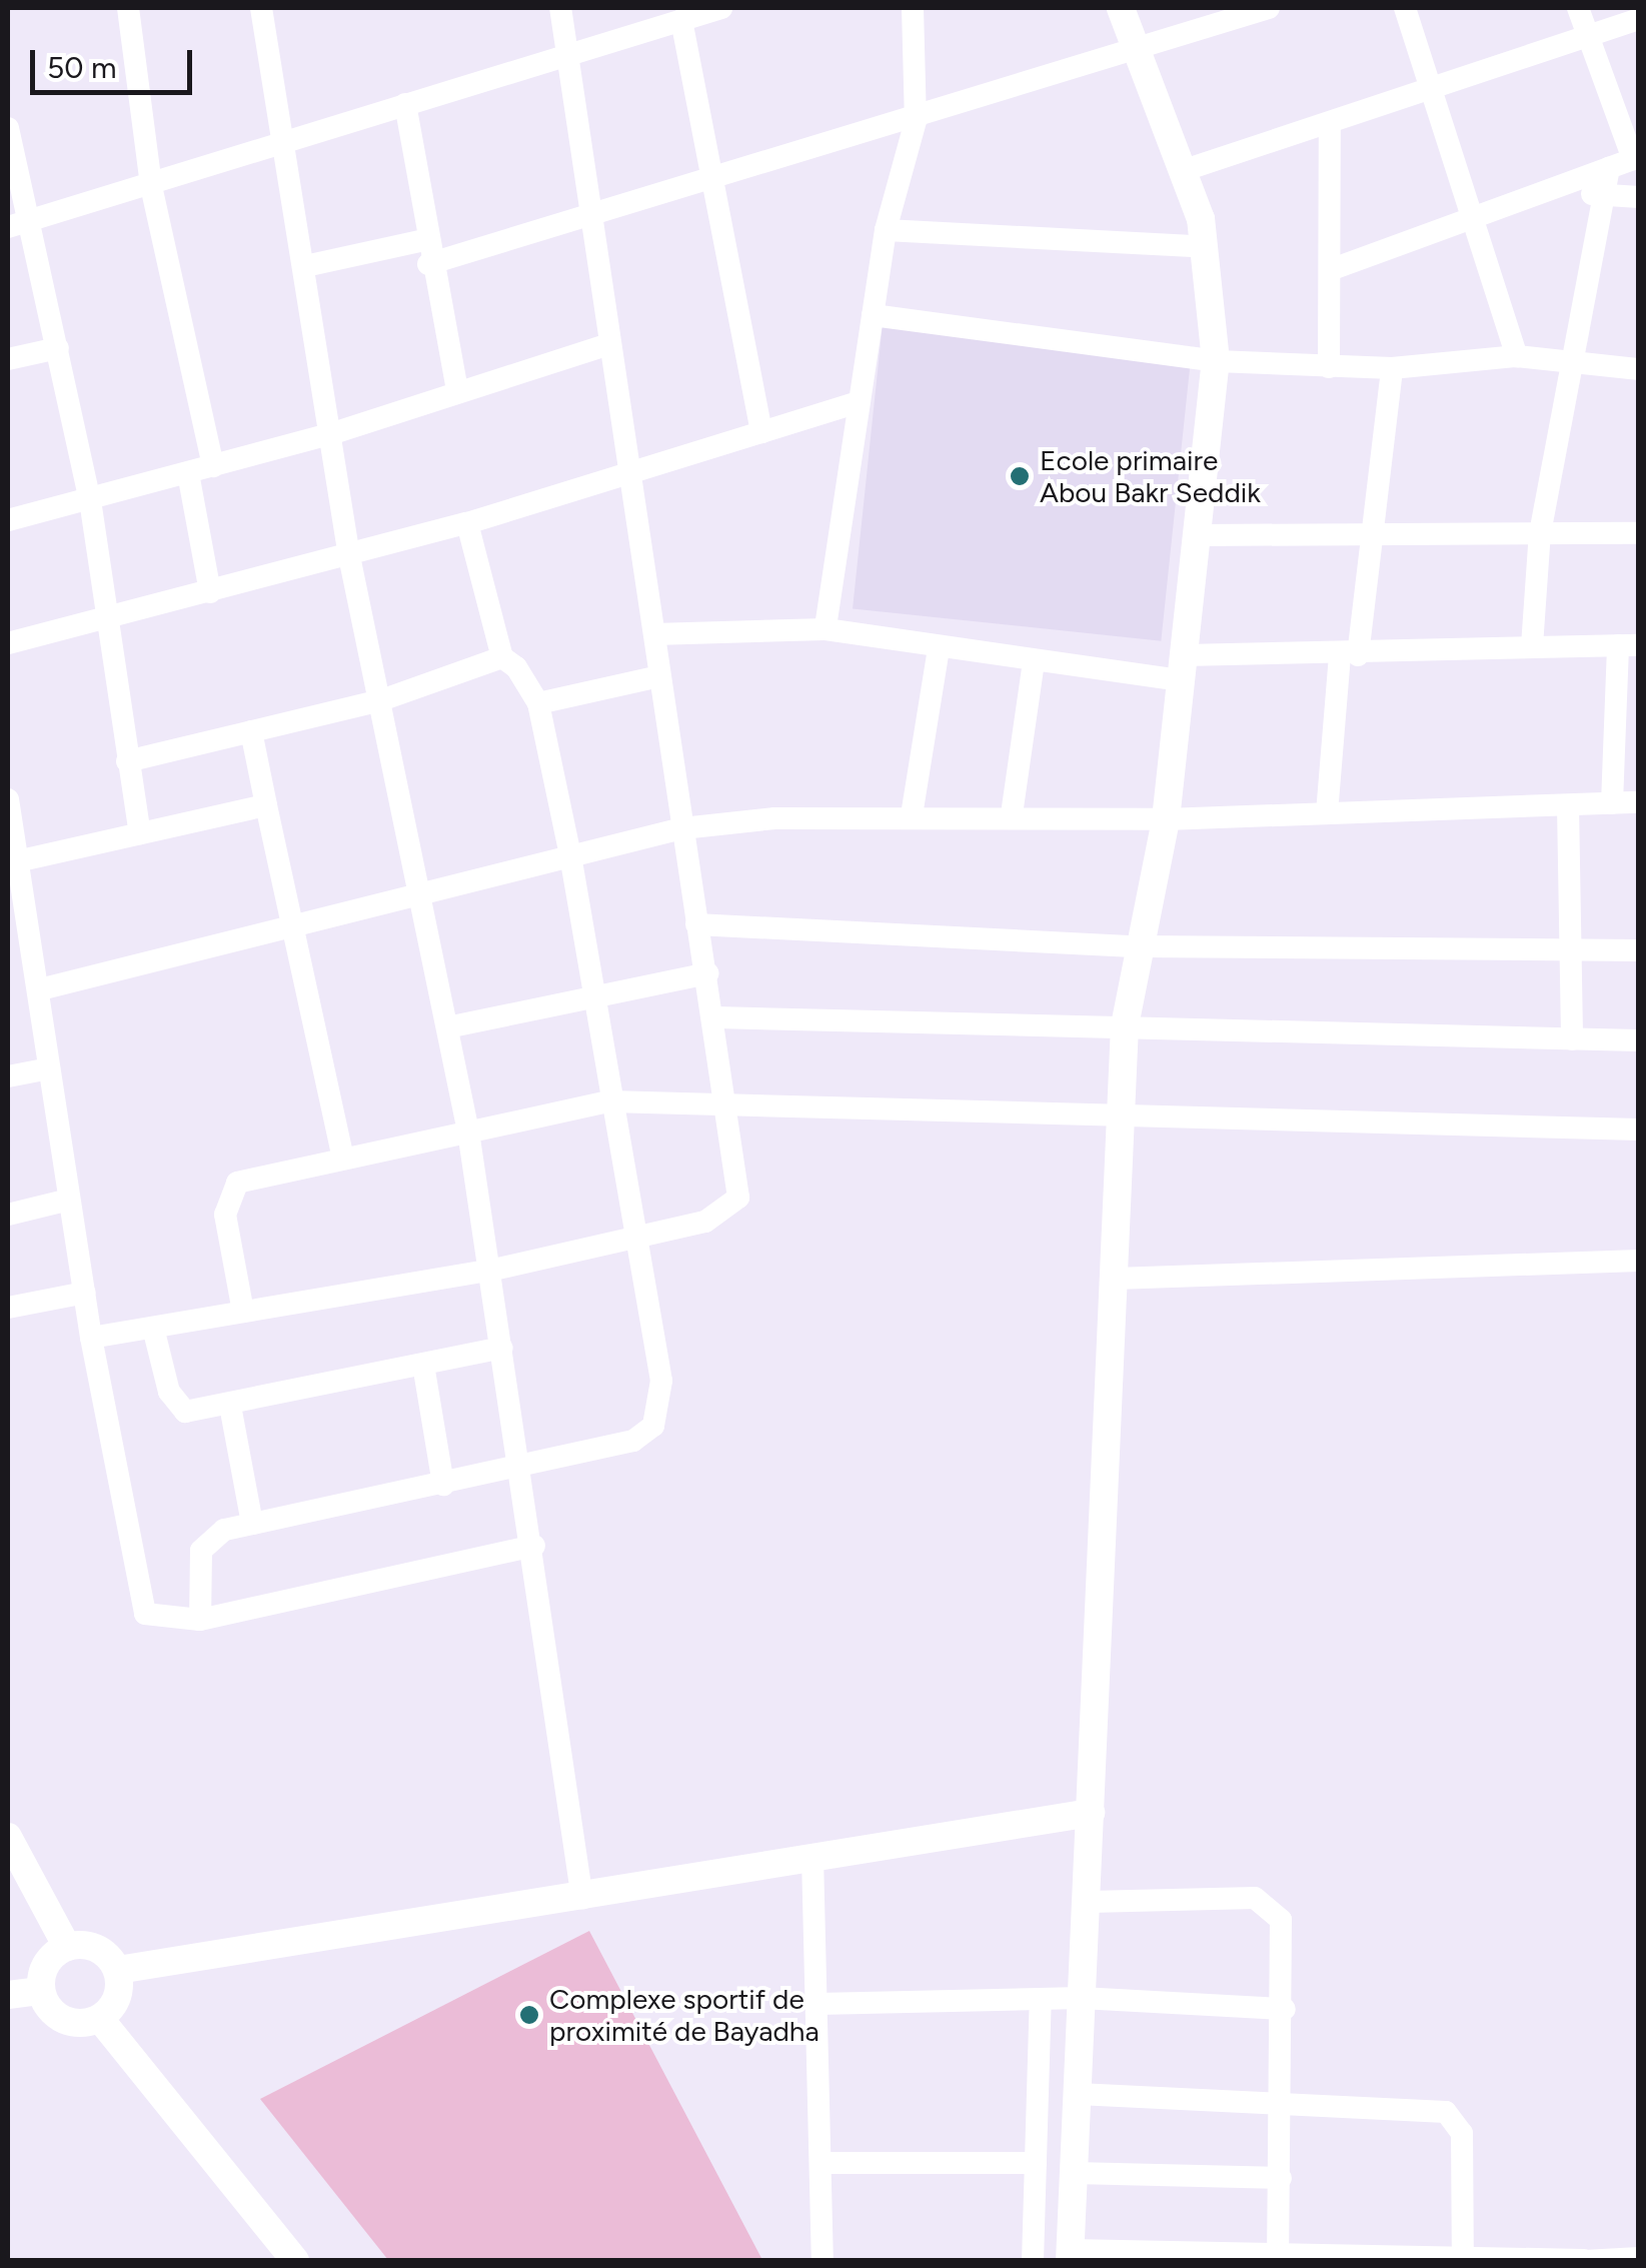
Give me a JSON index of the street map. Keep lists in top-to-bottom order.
{
  "places": ["Ecole primaire Abou Bakr Seddik", "Complexe sportif de proximité de Bayadha"],
  "scale_bar": "50 m"
}
